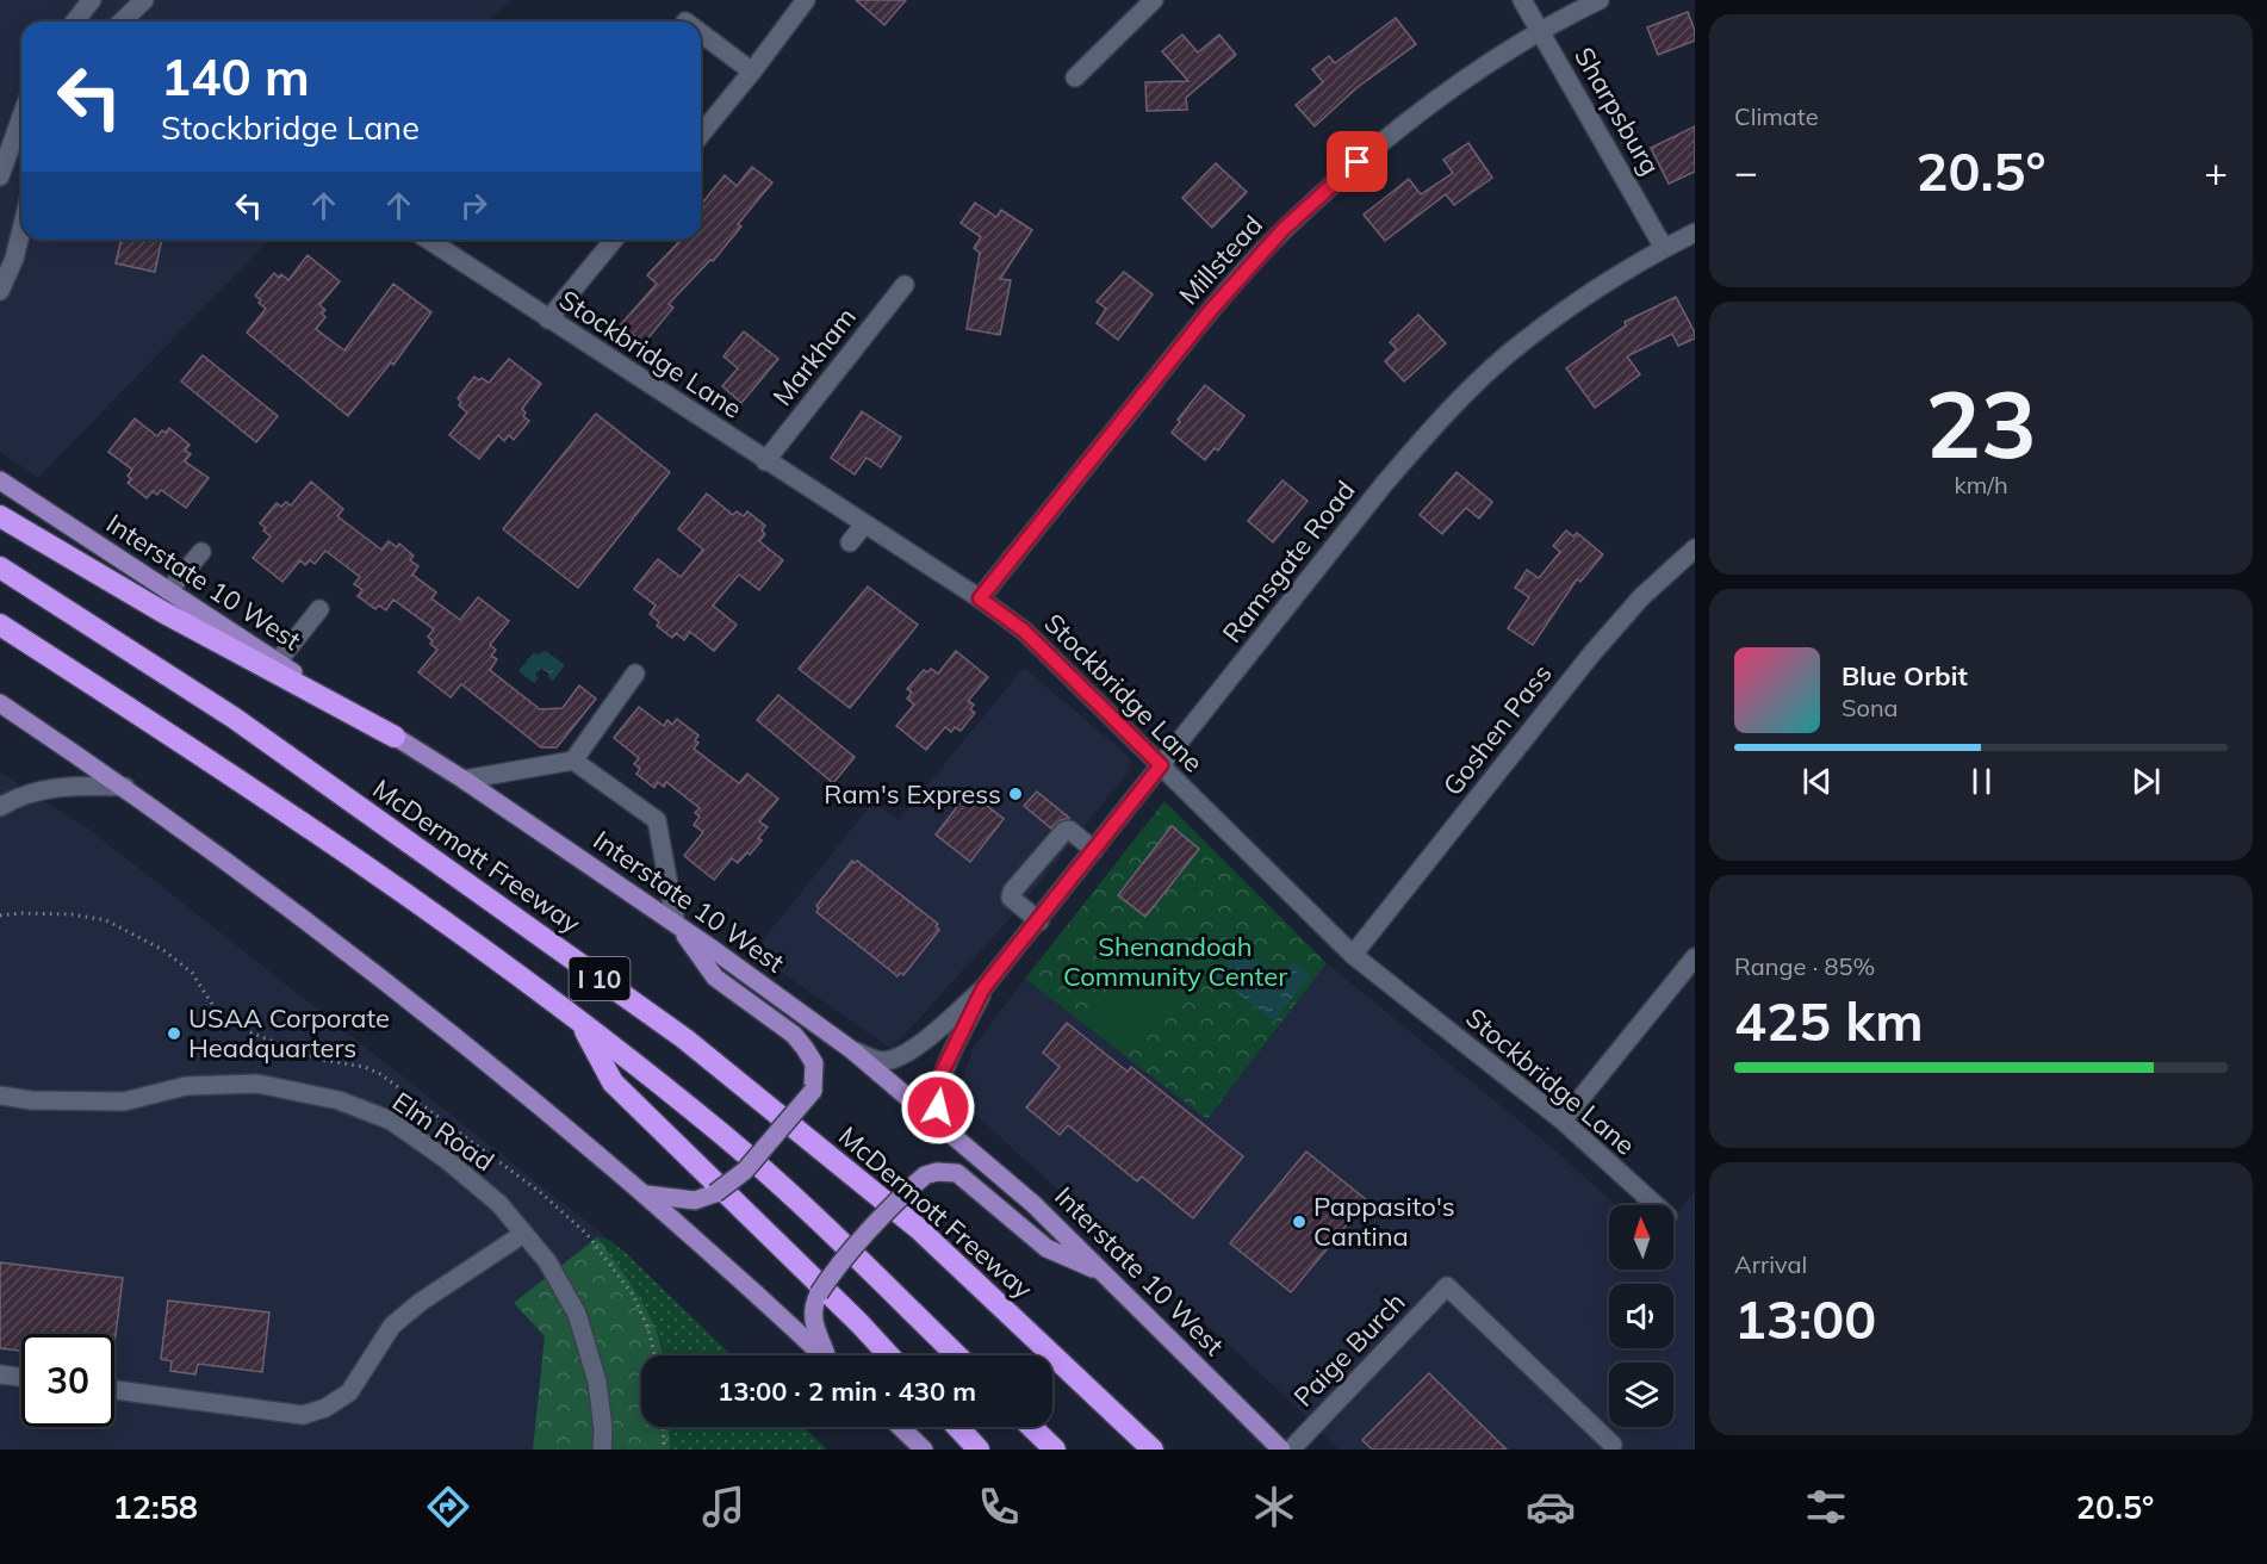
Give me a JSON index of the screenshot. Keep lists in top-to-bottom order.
{
  "streets": {
    "highway": ["McDermott Freeway", "I 10"],
    "main road": ["Interstate 10 West"],
    "street": [
      "Sharpsburg",
      "Millstead",
      "Stockbridge Lane",
      "Markham",
      "Ramsgate Road",
      "Goshen Pass",
      "Elm Road",
      "Paige Burch"
    ]
  },
  "crossings": [
    ["Sharpsburg", "Millstead"],
    ["Sharpsburg", "Ramsgate Road"],
    ["Millstead", "Stockbridge Lane"],
    ["Stockbridge Lane", "Markham"],
    ["Stockbridge Lane", "Ramsgate Road"],
    ["Stockbridge Lane", "Goshen Pass"],
    ["Ramsgate Road", "Interstate 10 West"]
  ],
  "parks": ["Shenandoah Community Center"],
  "places": ["Ram's Express", "USAA Corporate Headquarters", "Pappasito's Cantina"],
  "north": "top",
  "page": {
    "tile": [
      "Climate",
      ["23", "km/h"],
      ["Range · 85%", "425 km"],
      ["Arrival", "13:00"]
    ],
    "turn": ["140 m", "Stockbridge Lane"],
    "heat": ["−", "20.5°", "+"],
    "song": ["Blue Orbit", "Sona"],
    "limit": "30",
    "trip": "13:00 · 2 min · 430 m",
    "tabs": ["12:58", "20.5°"]
  }
}
